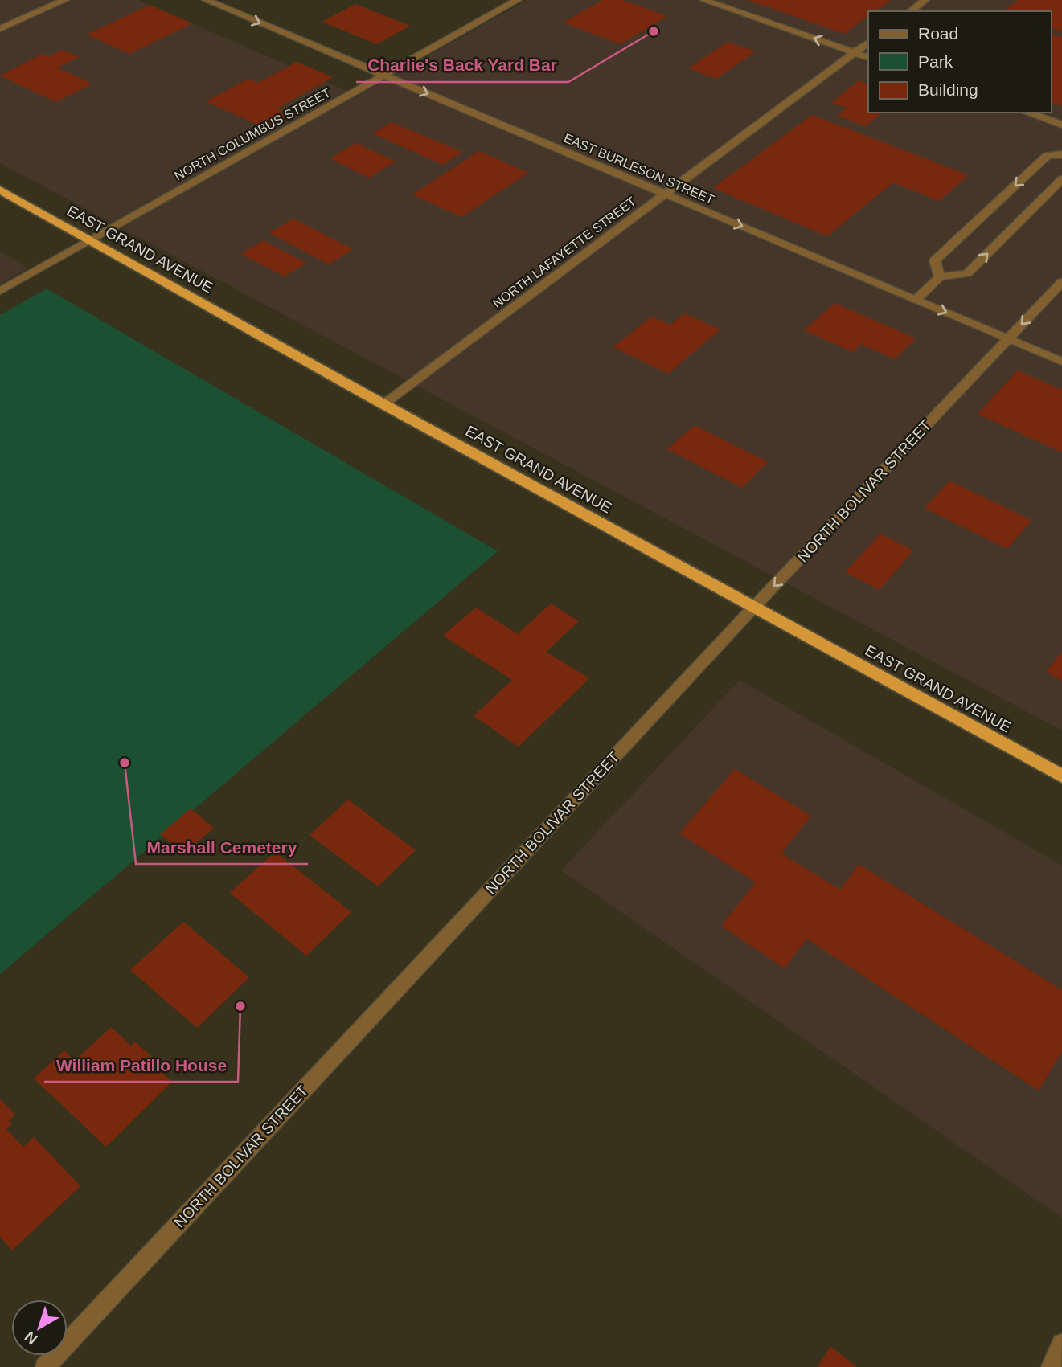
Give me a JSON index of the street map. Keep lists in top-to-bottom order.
{
  "streets": {
    "highway": ["EAST GRAND AVENUE"],
    "street": [
      "NORTH COLUMBUS STREET",
      "EAST BURLESON STREET",
      "NORTH LAFAYETTE STREET",
      "NORTH BOLIVAR STREET"
    ]
  },
  "crossings": [
    ["NORTH COLUMBUS STREET", "EAST BURLESON STREET"],
    ["NORTH COLUMBUS STREET", "EAST GRAND AVENUE"],
    ["EAST BURLESON STREET", "NORTH LAFAYETTE STREET"],
    ["EAST BURLESON STREET", "NORTH BOLIVAR STREET"],
    ["EAST GRAND AVENUE", "NORTH LAFAYETTE STREET"],
    ["EAST GRAND AVENUE", "NORTH BOLIVAR STREET"]
  ],
  "one_way": ["EAST BURLESON STREET"],
  "places": ["Charlie's Back Yard Bar", "Marshall Cemetery", "William Patillo House"],
  "legend": ["Road", "Park", "Building"],
  "north": "bottom left"
}
